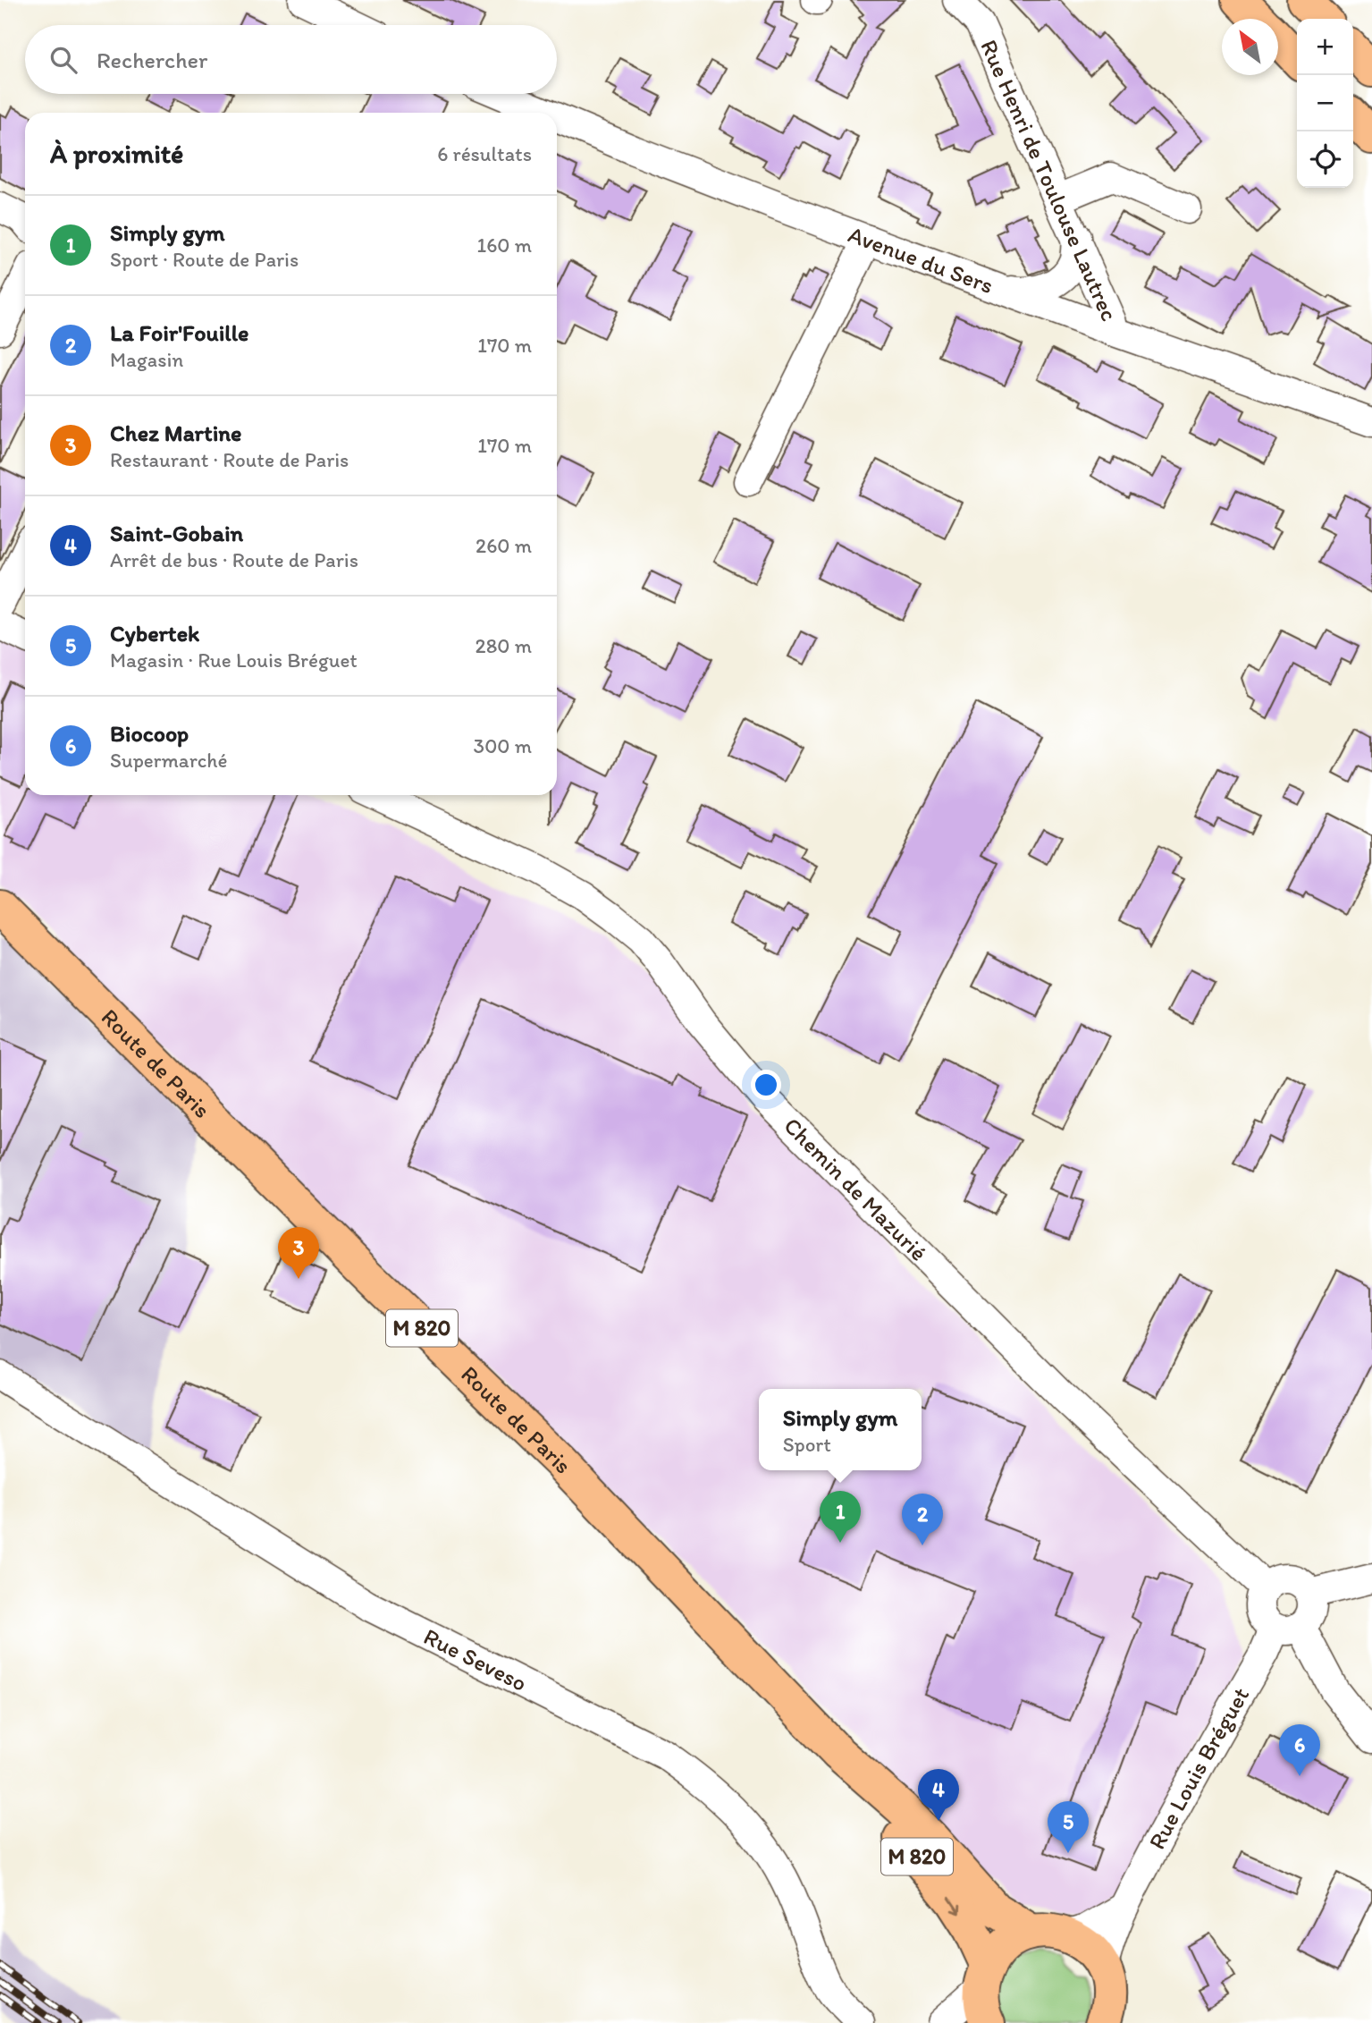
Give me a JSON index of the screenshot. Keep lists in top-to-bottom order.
{
  "streets": {
    "main road": ["Route de Paris", "M 820"],
    "street": [
      "Rue Henri de Toulouse Lautrec",
      "Avenue du Sers",
      "Chemin de Mazurié",
      "Rue Seveso",
      "Rue Louis Bréguet"
    ]
  },
  "crossings": [
    ["Rue Henri de Toulouse Lautrec", "Avenue du Sers"],
    ["Chemin de Mazurié", "Rue Louis Bréguet"]
  ],
  "north": "top left",
  "page": {
    "map_buttons": ["+", "−"],
    "search": "Rechercher",
    "heading": ["À proximité", "6 résultats"],
    "list": [
      {
        "mark": "1",
        "name": "Simply gym",
        "note": "Sport · Route de Paris",
        "value": "160 m"
      },
      {
        "mark": "2",
        "name": "La Foir'Fouille",
        "note": "Magasin",
        "value": "170 m"
      },
      {
        "mark": "3",
        "name": "Chez Martine",
        "note": "Restaurant · Route de Paris",
        "value": "170 m"
      },
      {
        "mark": "4",
        "name": "Saint-Gobain",
        "note": "Arrêt de bus · Route de Paris",
        "value": "260 m"
      },
      {
        "mark": "5",
        "name": "Cybertek",
        "note": "Magasin · Rue Louis Bréguet",
        "value": "280 m"
      },
      {
        "mark": "6",
        "name": "Biocoop",
        "note": "Supermarché",
        "value": "300 m"
      }
    ],
    "pins": [
      "3",
      "1",
      "2",
      "6",
      "4",
      "5"
    ],
    "popup": ["Simply gym", "Sport"]
  }
}
